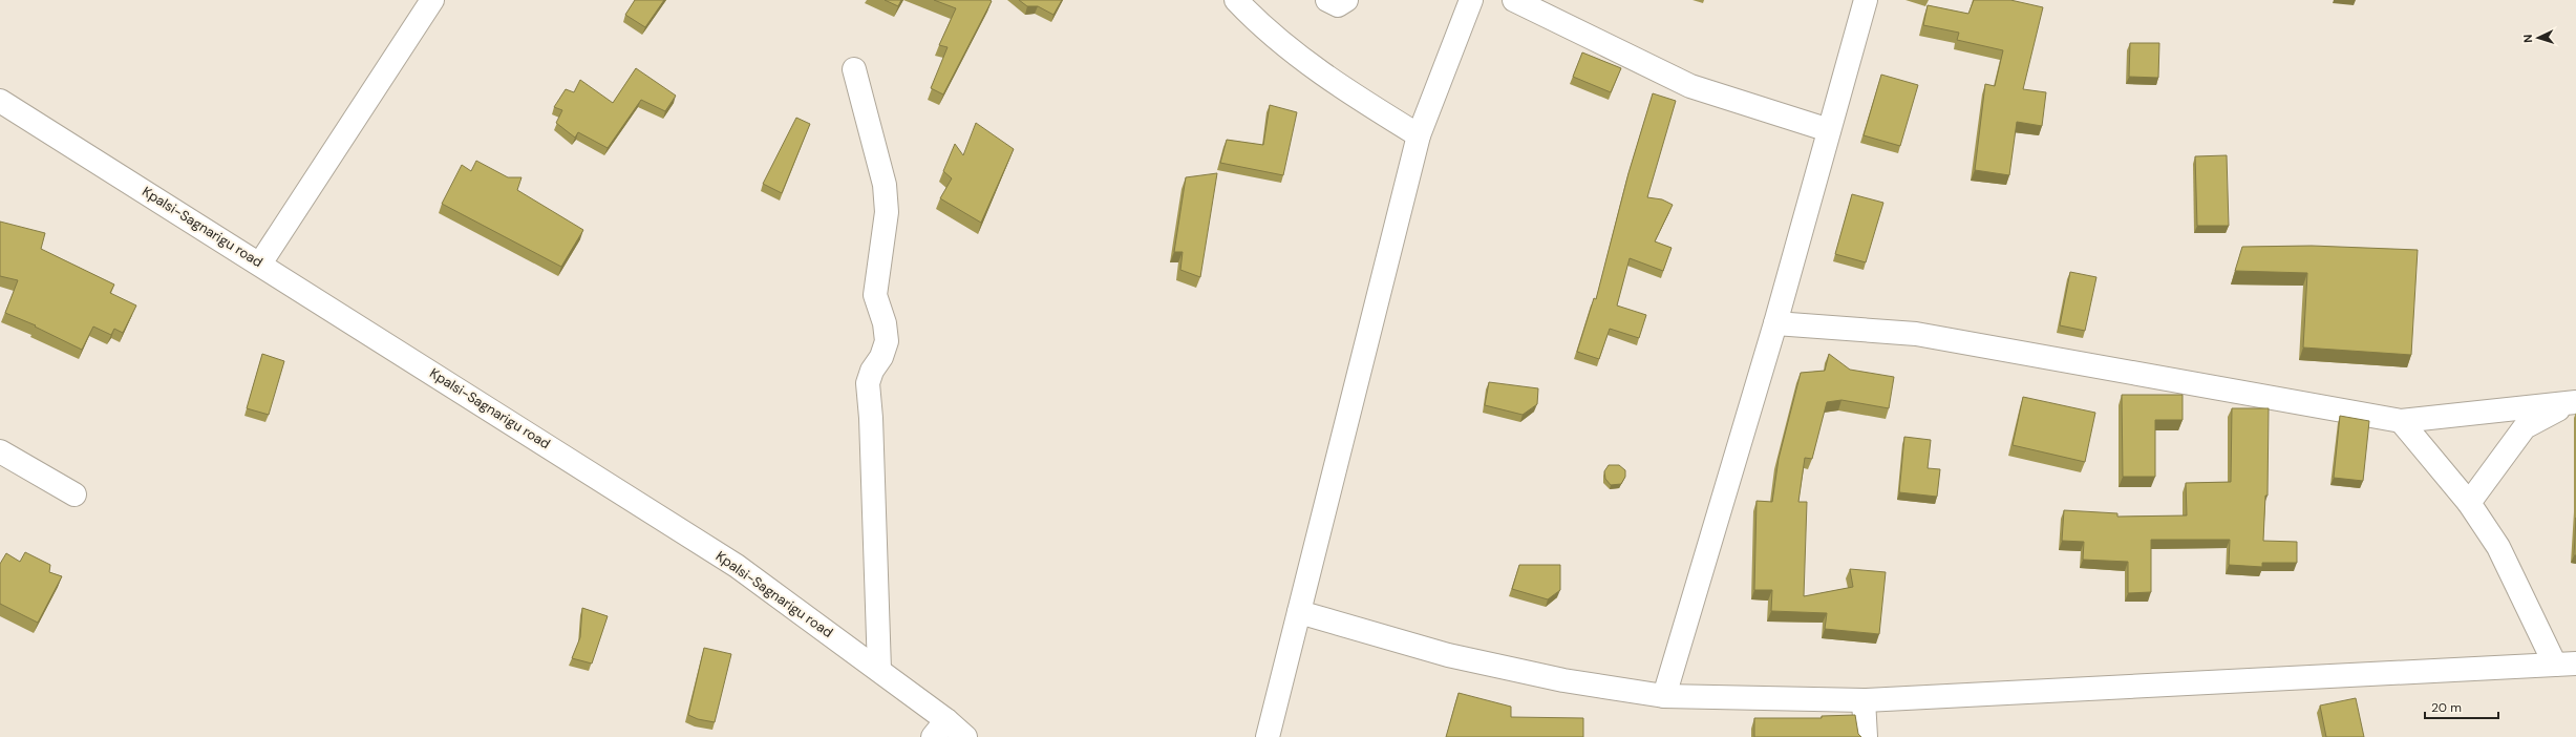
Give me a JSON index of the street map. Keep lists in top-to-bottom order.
{
  "streets": {
    "street": ["Kpalsi-Sagnarigu road"]
  },
  "scale_bar": "20 m",
  "north": "left"
}
